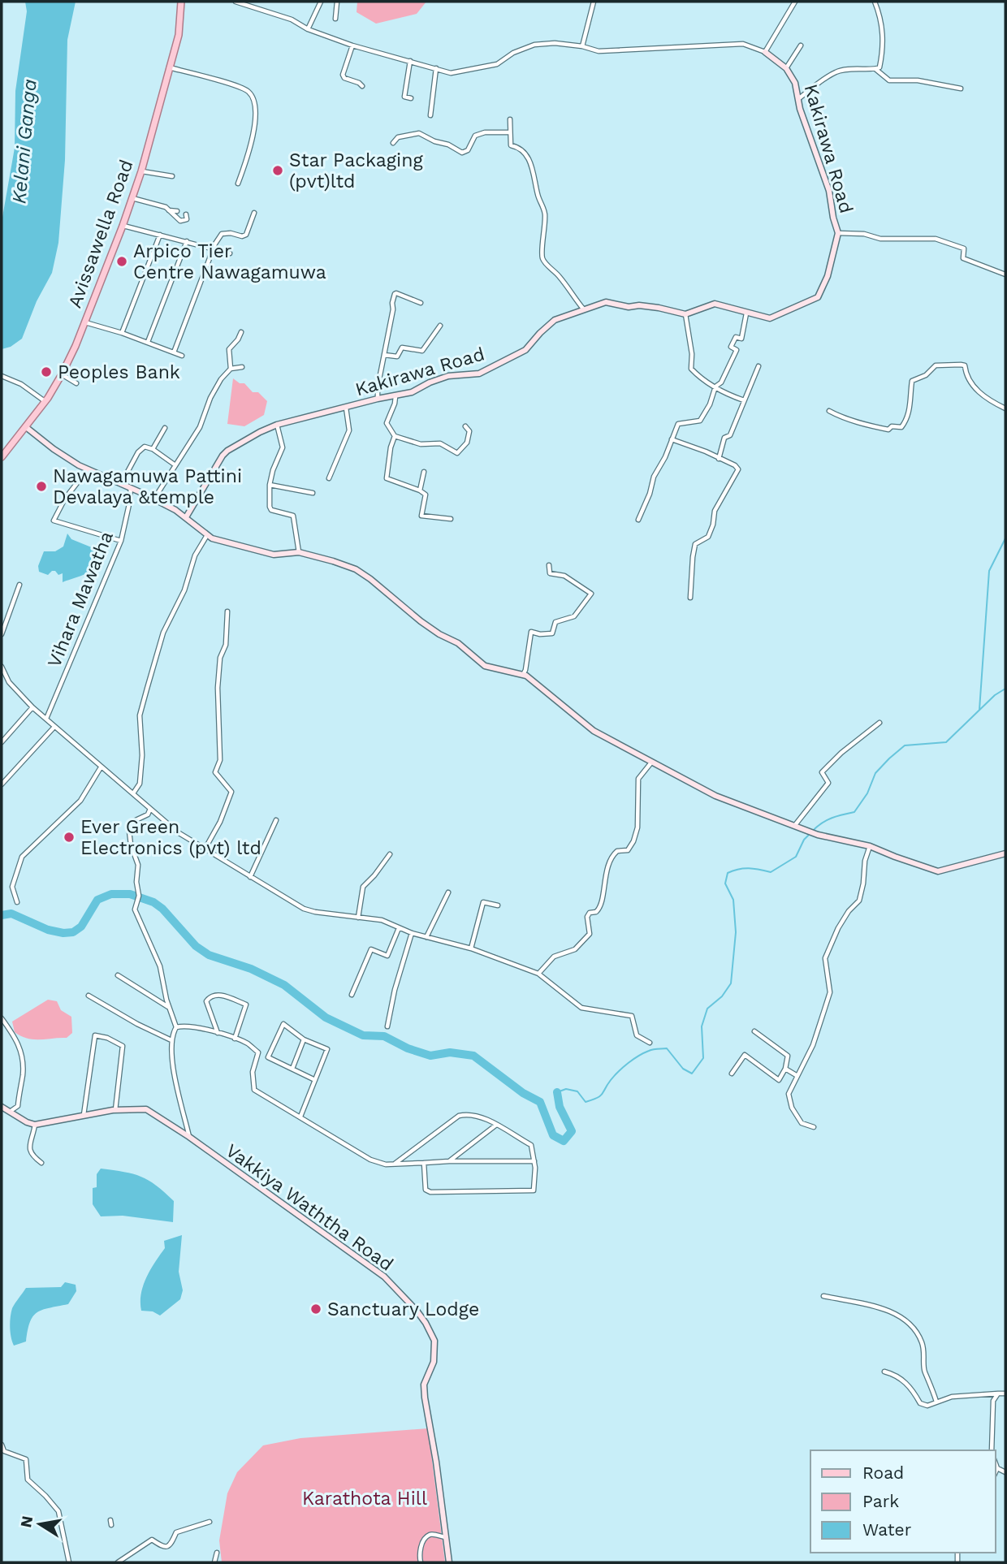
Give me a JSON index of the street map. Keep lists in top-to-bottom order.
{
  "streets": {
    "main road": ["Avissawella Road"],
    "street": ["Kakirawa Road", "Vihara Mawatha", "Vakkiya Waththa Road"]
  },
  "water": ["Kelani Ganga"],
  "parks": ["Karathota Hill"],
  "places": [
    "Star Packaging (pvt)ltd",
    "Arpico Tier Centre Nawagamuwa",
    "Peoples Bank",
    "Nawagamuwa Pattini Devalaya &temple",
    "Ever Green Electronics (pvt) ltd",
    "Sanctuary Lodge"
  ],
  "legend": ["Road", "Park", "Water"],
  "north": "left"
}
